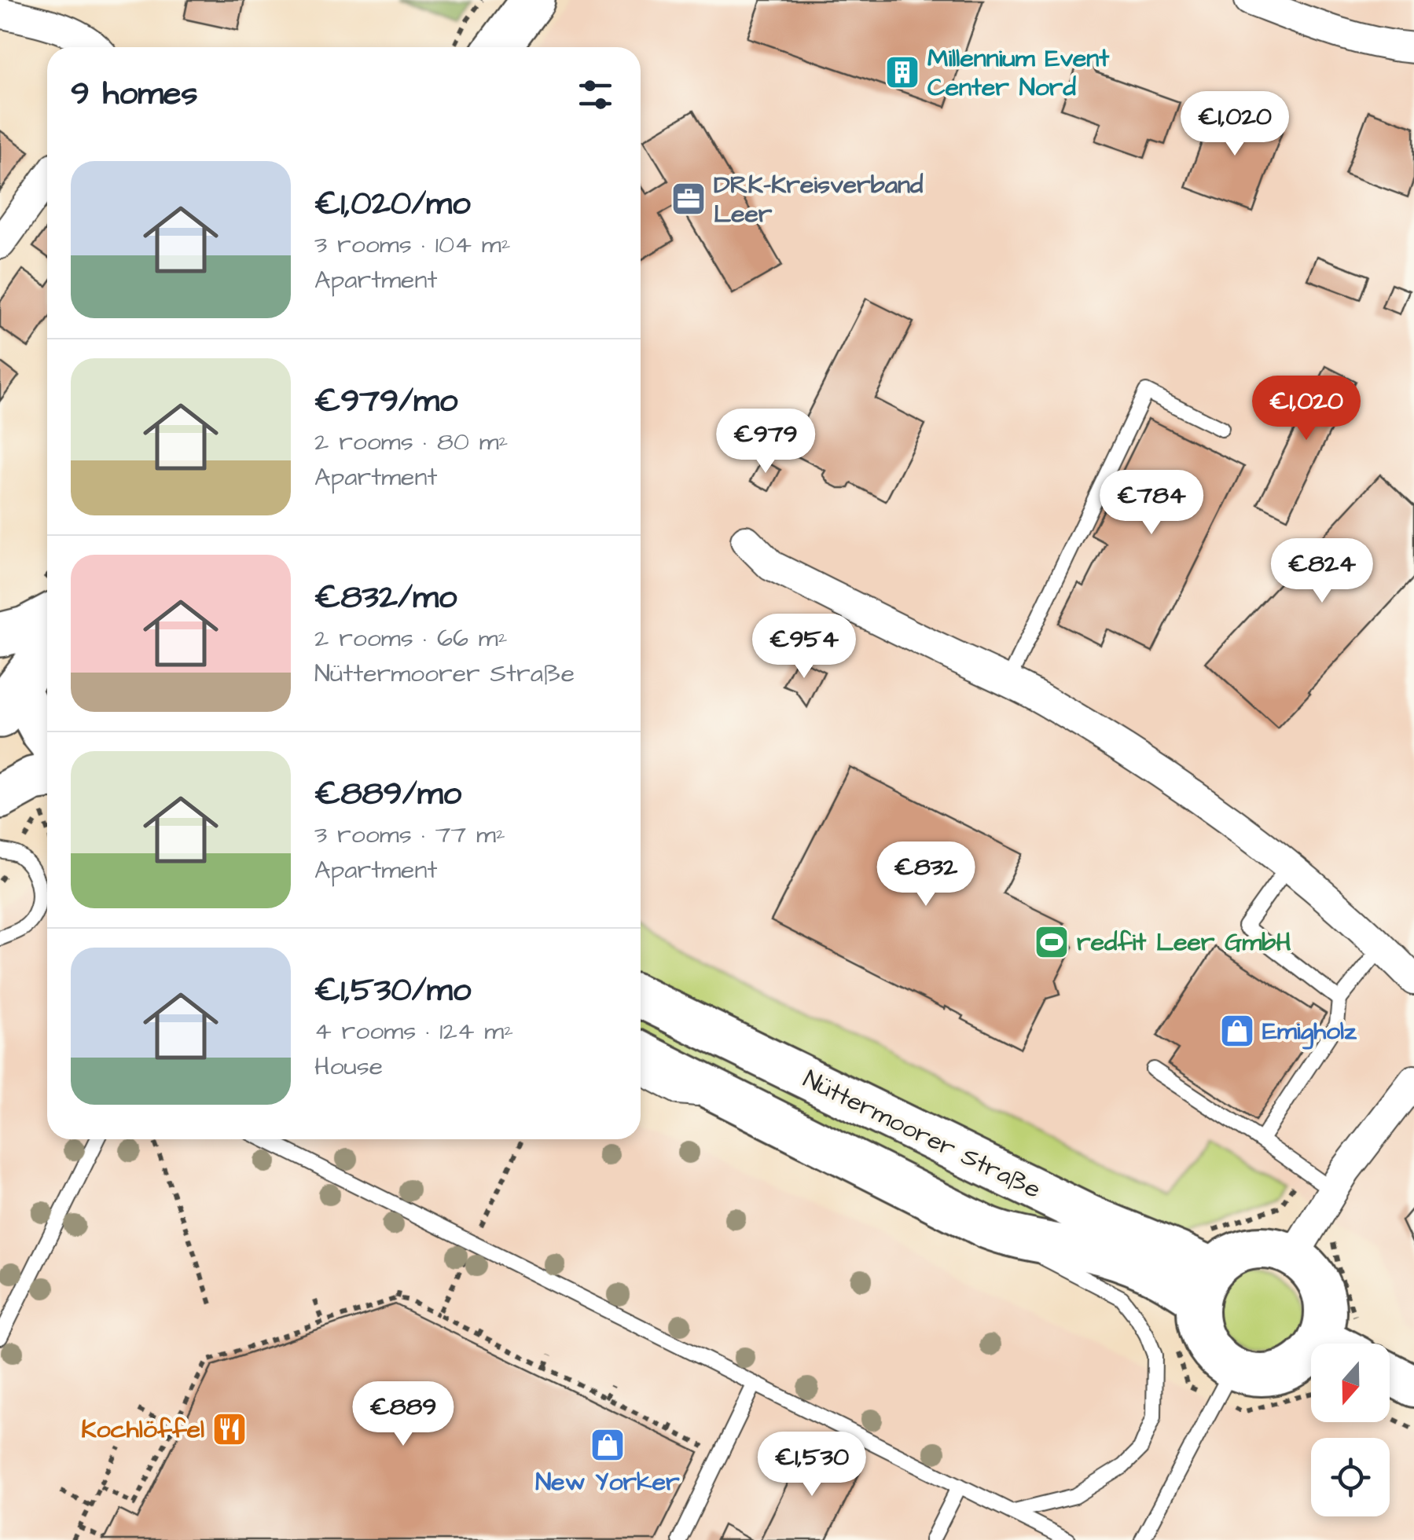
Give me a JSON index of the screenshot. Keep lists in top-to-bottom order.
{
  "streets": {
    "street": ["Nüttermoorer Straße"]
  },
  "places": {
    "building": ["Millennium Event Center Nord"],
    "office": ["DRK-Kreisverband Leer"],
    "sports": ["redfit Leer GmbH"],
    "shop": ["Emigholz", "New Yorker"],
    "restaurant": ["Kochlöffel"]
  },
  "north": "bottom",
  "page": {
    "heading": "9 homes",
    "price": [
      "€1,020",
      "€1,020",
      "€979",
      "€784",
      "€824",
      "€954",
      "€832",
      "€889",
      "€1,530"
    ],
    "list": [
      {
        "name": "€1,020/mo",
        "note": "3 rooms · 104 m² · Apartment"
      },
      {
        "name": "€979/mo",
        "note": "2 rooms · 80 m² · Apartment"
      },
      {
        "name": "€832/mo",
        "note": "2 rooms · 66 m² · Nüttermoorer Straße"
      },
      {
        "name": "€889/mo",
        "note": "3 rooms · 77 m² · Apartment"
      },
      {
        "name": "€1,530/mo",
        "note": "4 rooms · 124 m² · House"
      }
    ]
  }
}
